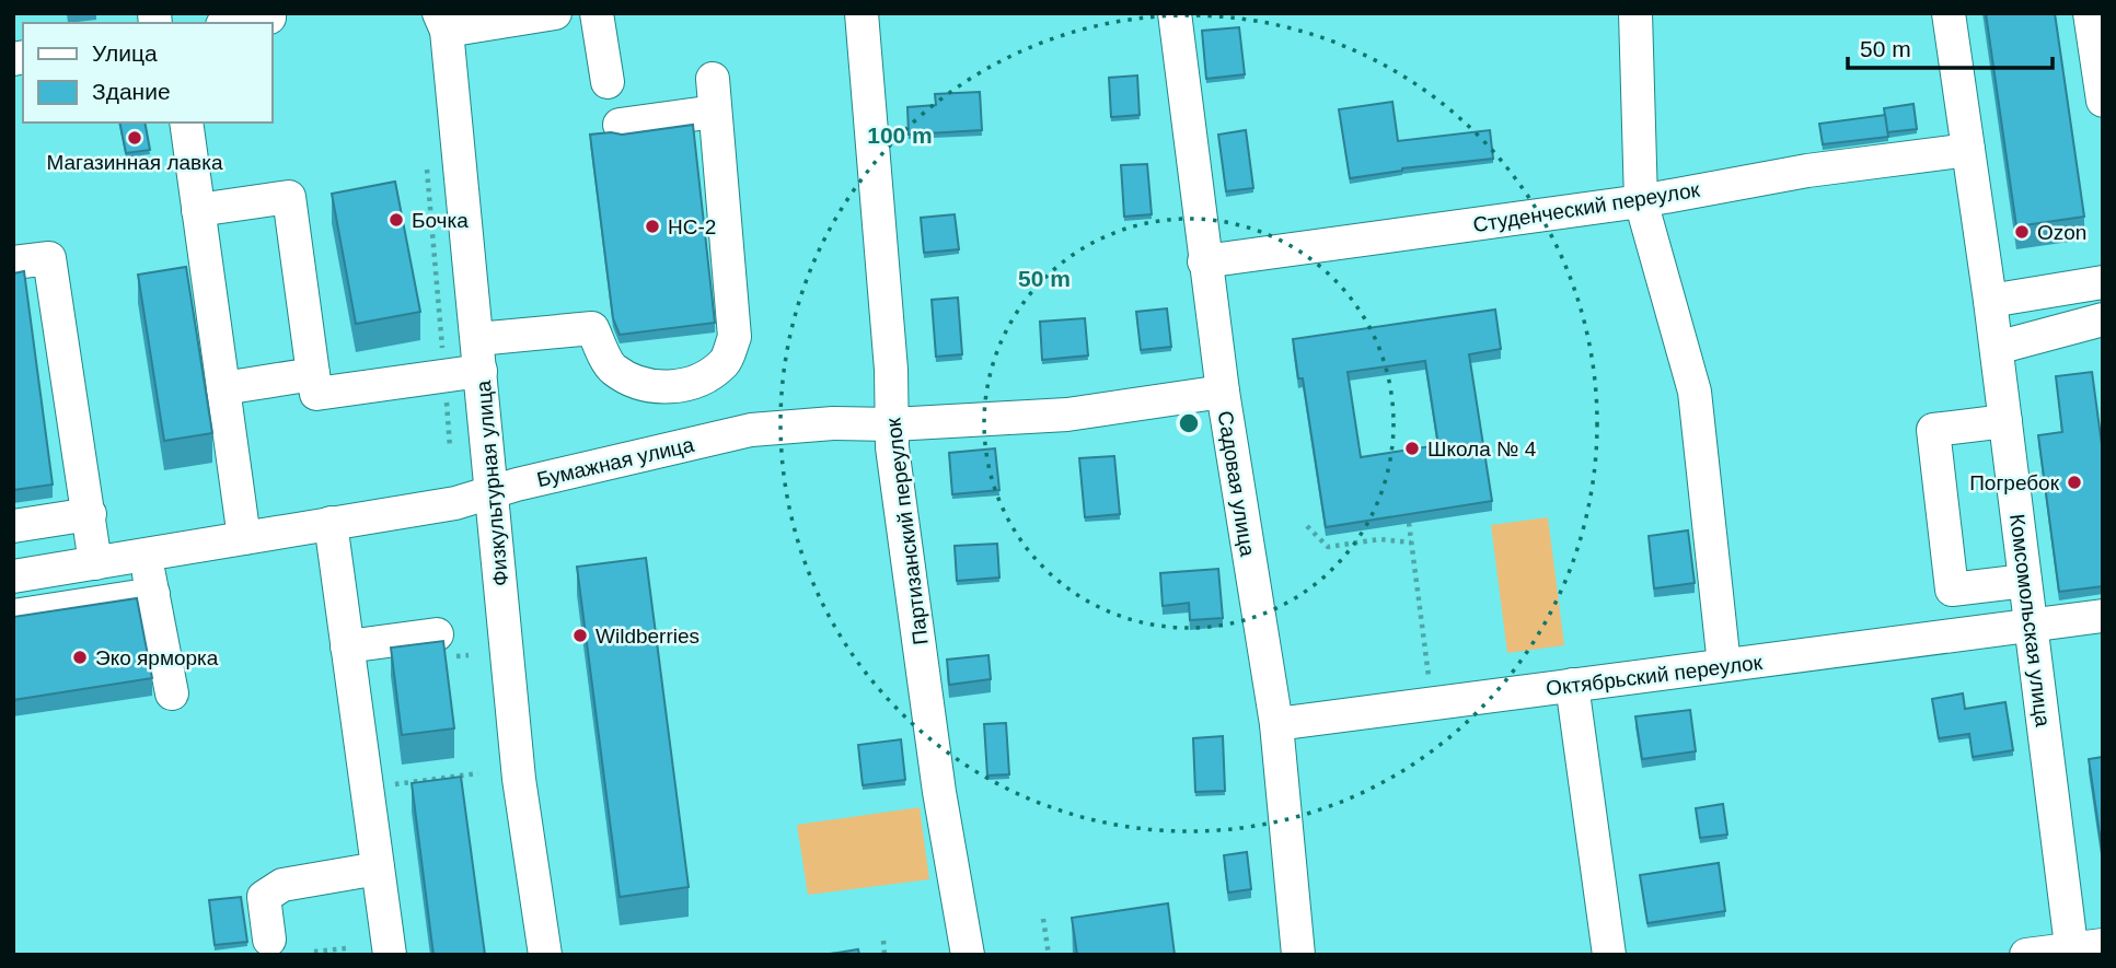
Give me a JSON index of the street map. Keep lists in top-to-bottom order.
{
  "streets": {
    "street": [
      "Студенческий переулок",
      "Бумажная улица",
      "Физкультурная улица",
      "Садовая улица",
      "Партизанский переулок",
      "Комсомольская улица",
      "Октябрьский переулок"
    ]
  },
  "crossings": [
    ["Студенческий переулок", "Садовая улица"],
    ["Студенческий переулок", "Комсомольская улица"],
    ["Бумажная улица", "Физкультурная улица"],
    ["Бумажная улица", "Садовая улица"],
    ["Бумажная улица", "Партизанский переулок"],
    ["Садовая улица", "Октябрьский переулок"],
    ["Комсомольская улица", "Октябрьский переулок"]
  ],
  "places": [
    "Магазинная лавка",
    "Бочка",
    "НС-2",
    "Ozon",
    "Школа № 4",
    "Погребок",
    "Wildberries",
    "Эко ярморка"
  ],
  "legend": ["Улица", "Здание"],
  "scale_bar": "50 m",
  "rings": ["100 m", "50 m"]
}
